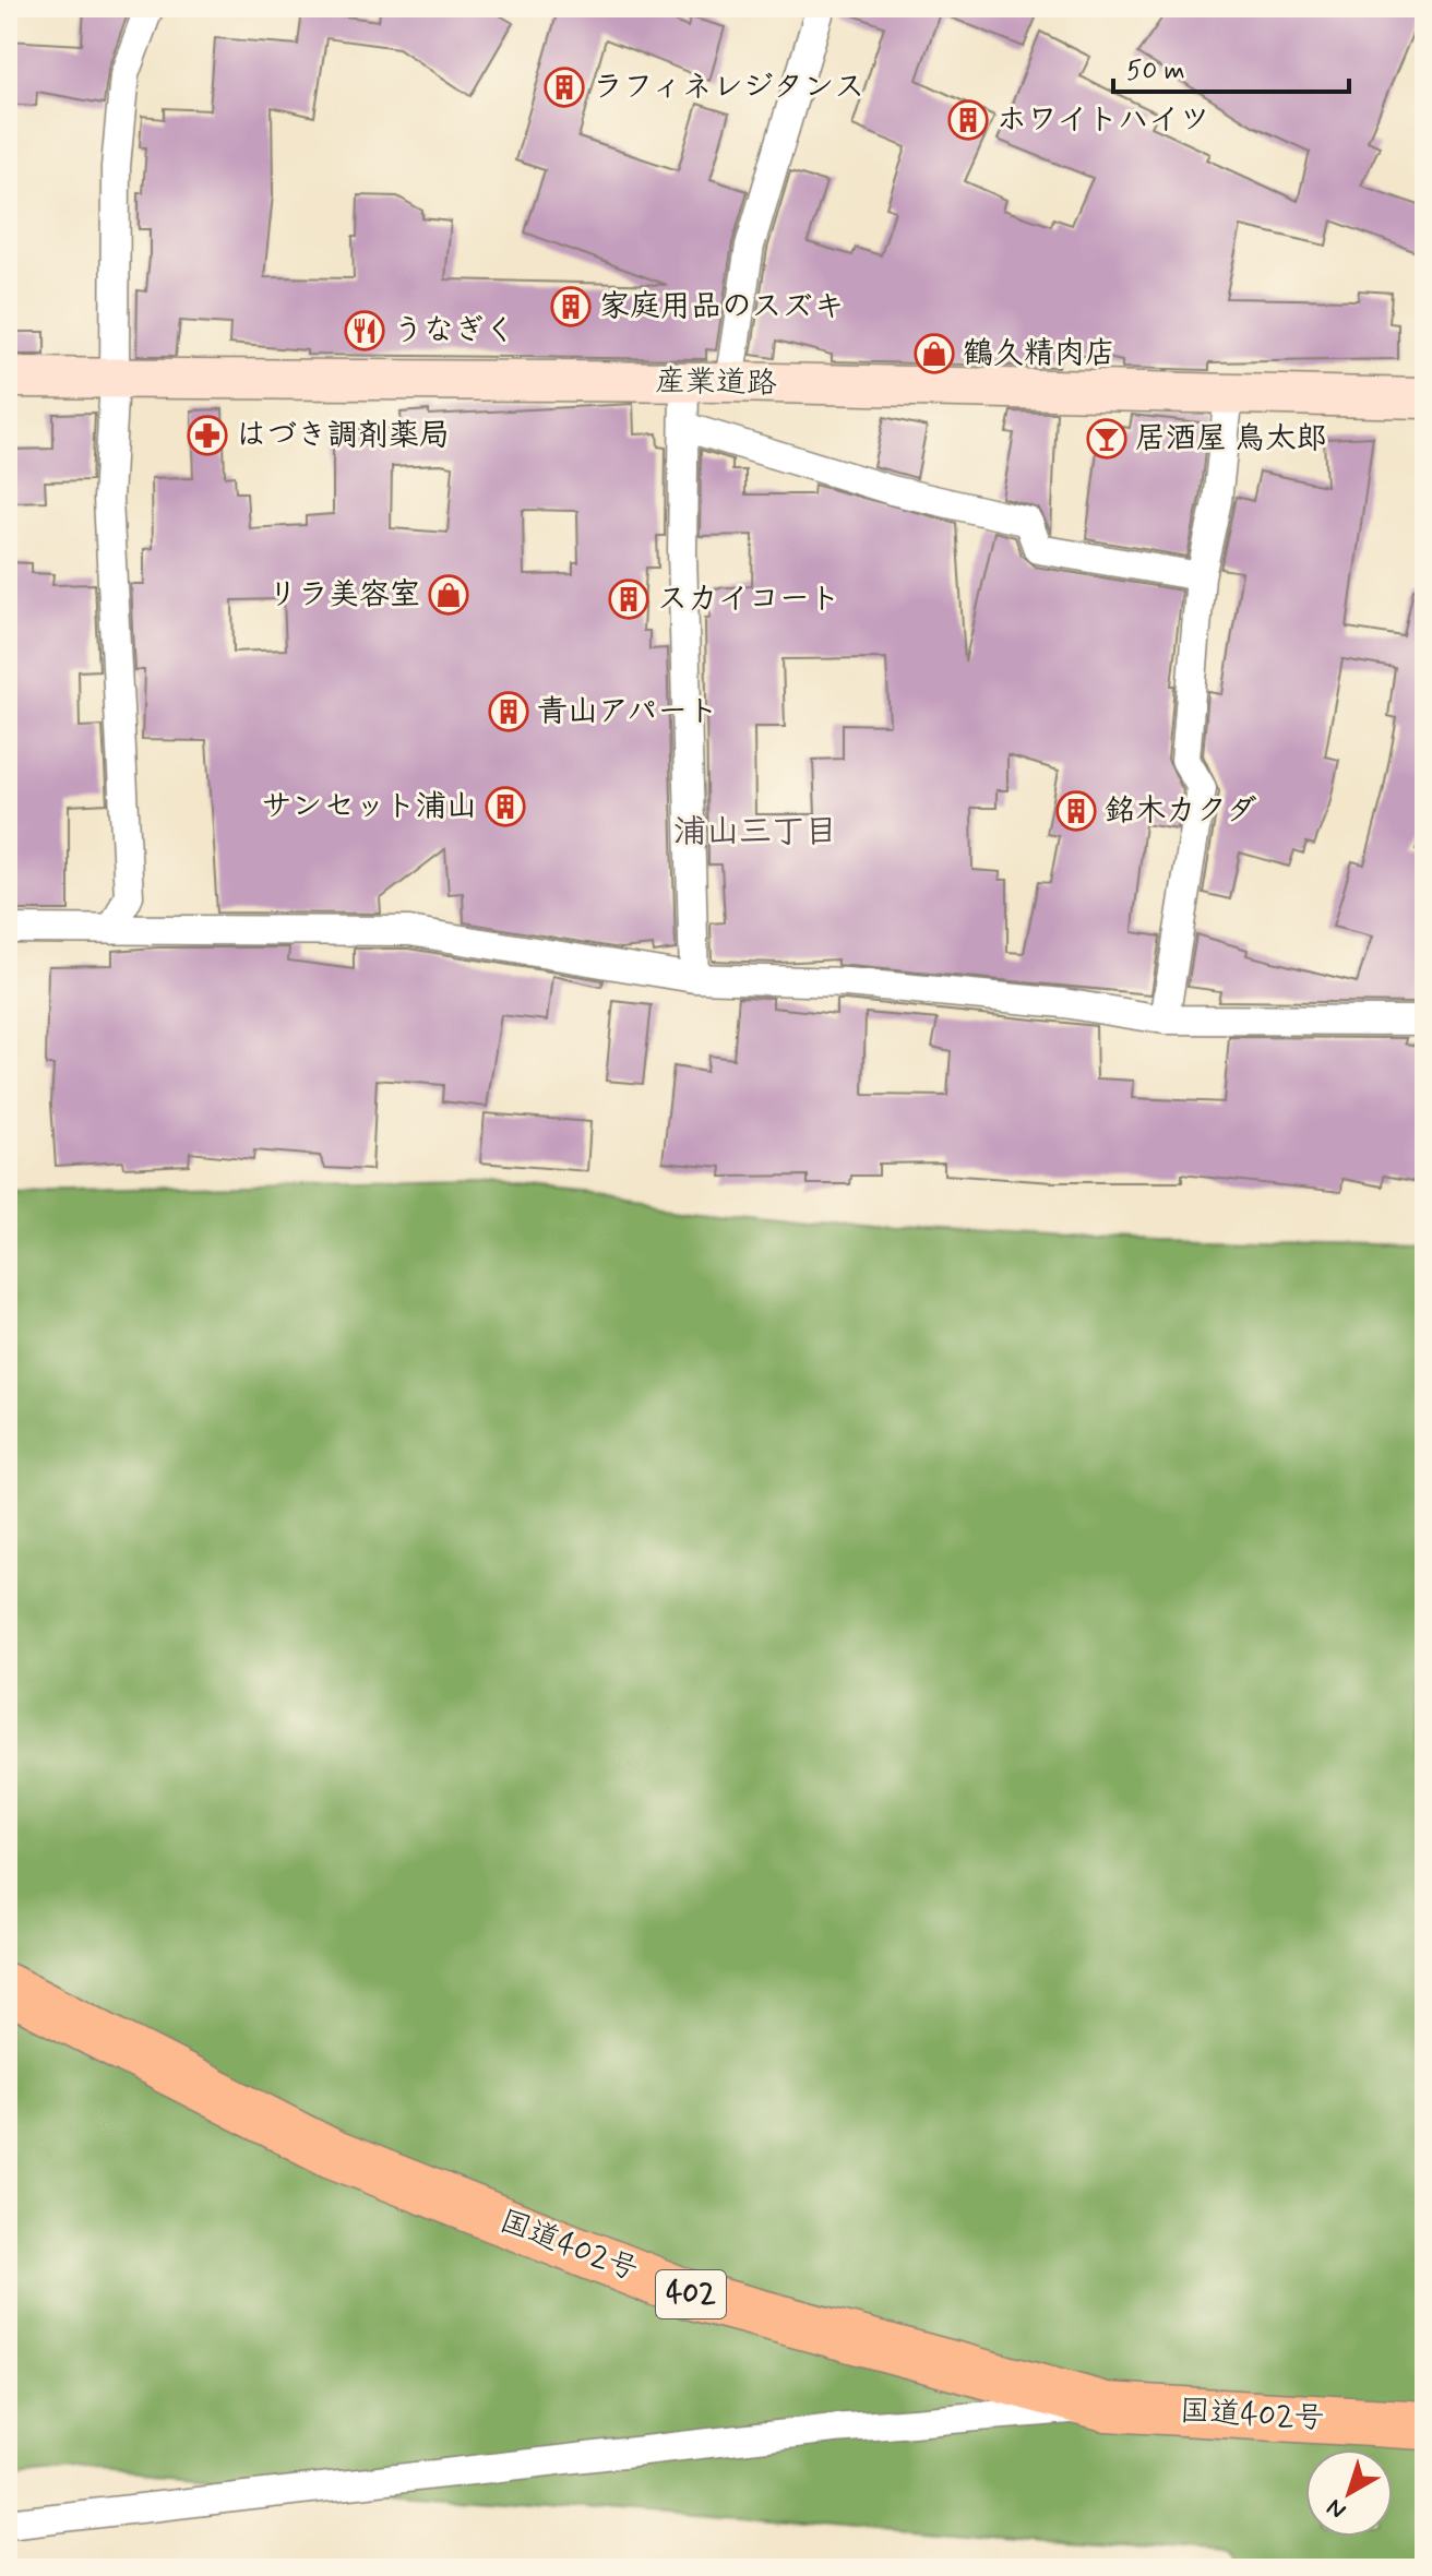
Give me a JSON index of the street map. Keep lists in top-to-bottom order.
{
  "streets": {
    "highway": ["国道402号", "402"],
    "street": ["産業道路"]
  },
  "districts": ["浦山三丁目"],
  "places": {
    "building": [
      "ラフィネレジタンス",
      "ホワイトハイツ",
      "家庭用品のスズキ",
      "スカイコート",
      "青山アパート",
      "サンセット浦山",
      "銘木カクダ"
    ],
    "restaurant": ["うなぎく"],
    "shop": ["鶴久精肉店", "リラ美容室"],
    "pharmacy": ["はづき調剤薬局"],
    "bar": ["居酒屋 鳥太郎"]
  },
  "scale_bar": "50 m",
  "north": "bottom left"
}
